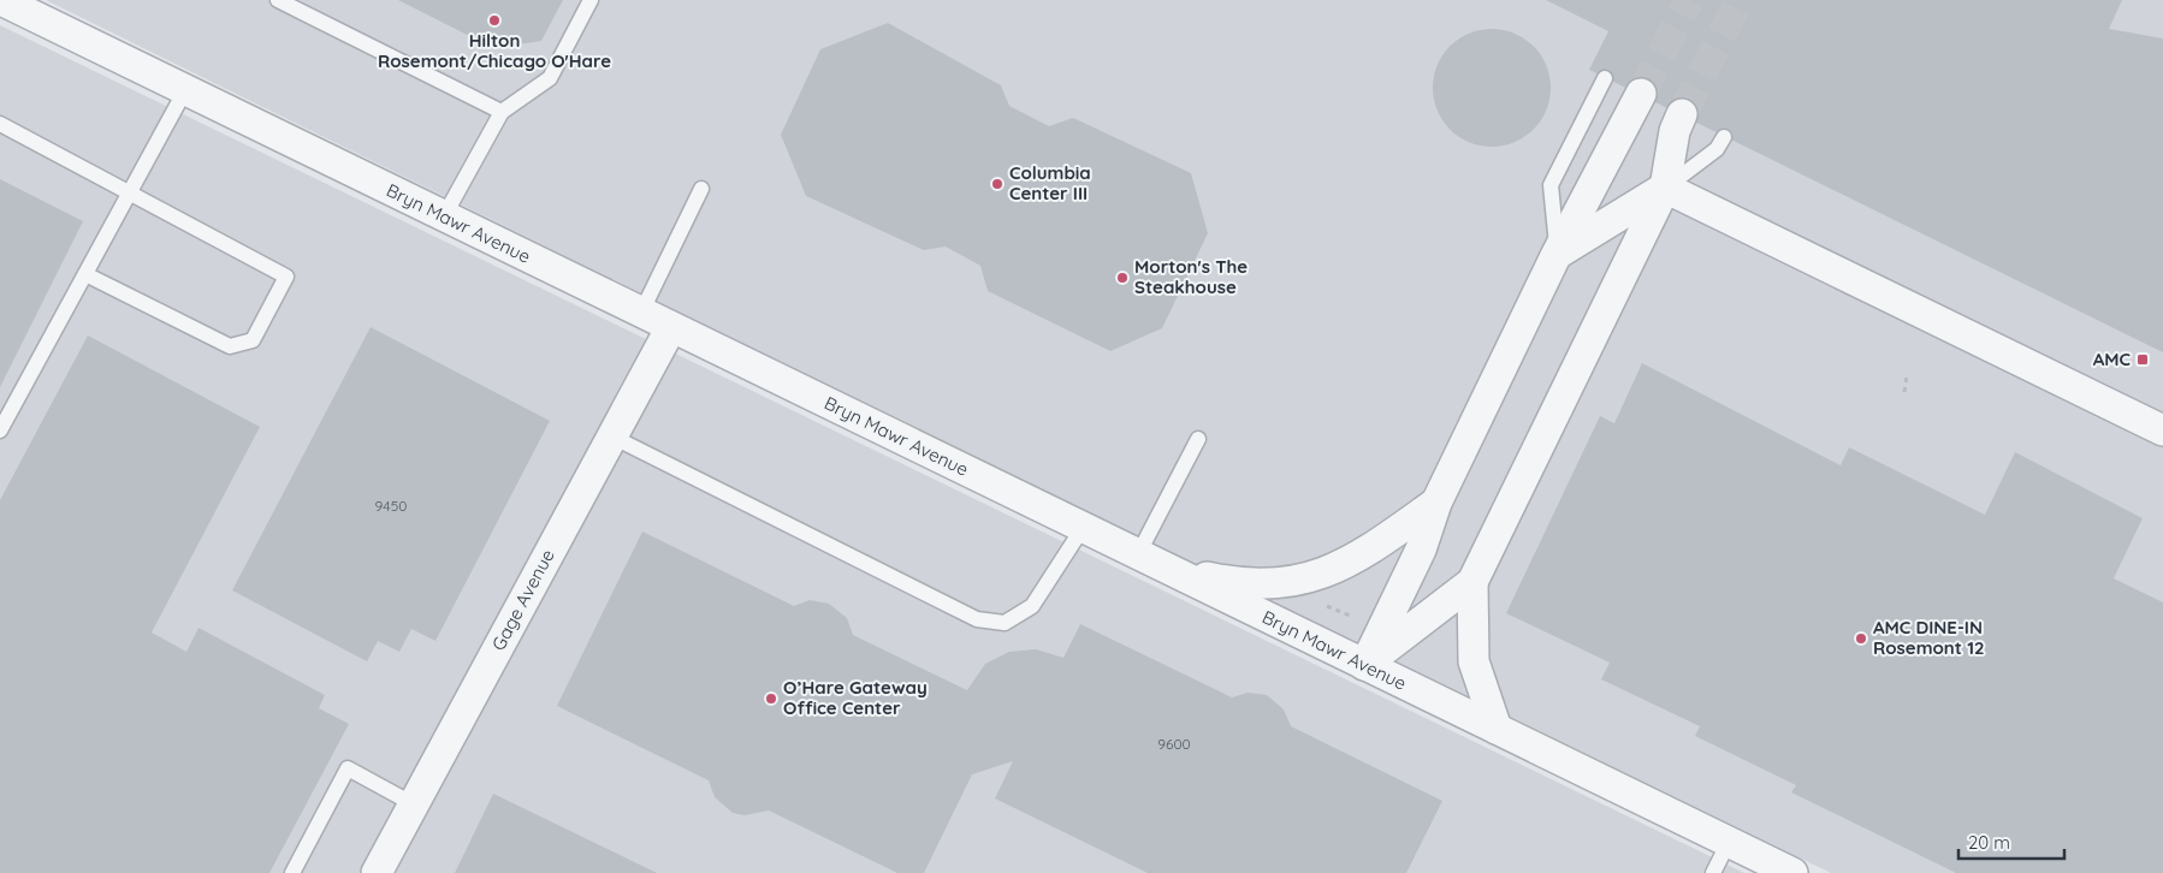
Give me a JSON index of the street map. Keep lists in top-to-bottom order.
{
  "streets": {
    "street": ["Bryn Mawr Avenue", "Gage Avenue"]
  },
  "crossings": [
    ["Bryn Mawr Avenue", "Gage Avenue"]
  ],
  "places": {
    "other": [
      "Hilton Rosemont/Chicago O'Hare",
      "Columbia Center III",
      "Morton's The Steakhouse",
      "AMC DINE-IN Rosemont 12",
      "O’Hare Gateway Office Center"
    ],
    "transit": ["AMC"]
  },
  "house_numbers": ["9450", "9600"],
  "scale_bar": "20 m"
}
